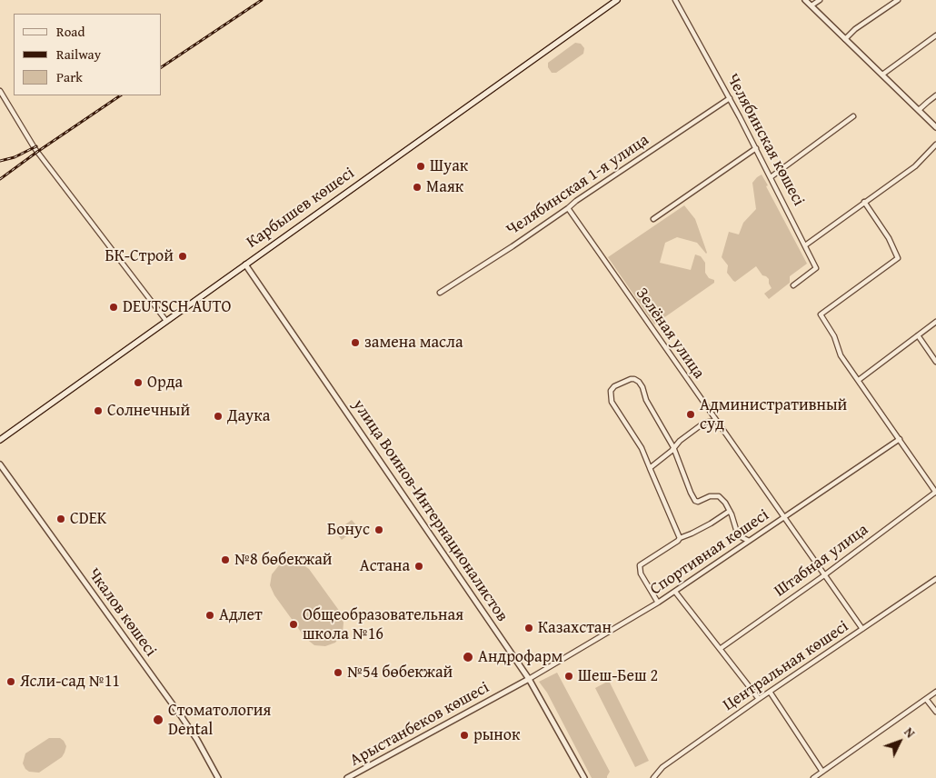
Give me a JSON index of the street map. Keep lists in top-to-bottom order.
{
  "streets": {
    "main road": ["Карбышев көшесі"],
    "street": [
      "Челябинская көшесі",
      "Челябинская 1-я улица",
      "Зелёная улица",
      "улица Воинов-Интернационалистов",
      "Спортивная көшесі",
      "Штабная улица",
      "Чкалов көшесі",
      "Центральная көшесі",
      "Арыстанбеков көшесі"
    ]
  },
  "crossings": [
    ["Челябинская көшесі", "Челябинская 1-я улица"],
    ["Челябинская 1-я улица", "Зелёная улица"],
    ["Карбышев көшесі", "улица Воинов-Интернационалистов"],
    ["Зелёная улица", "Спортивная көшесі"],
    ["Зелёная улица", "Штабная улица"],
    ["Зелёная улица", "Центральная көшесі"],
    ["улица Воинов-Интернационалистов", "Спортивная көшесі"],
    ["улица Воинов-Интернационалистов", "Арыстанбеков көшесі"],
    ["Спортивная көшесі", "Арыстанбеков көшесі"]
  ],
  "places": [
    "Шуак",
    "Маяк",
    "БК-Строй",
    "DEUTSCH AUTO",
    "замена масла",
    "Орда",
    "Солнечный",
    "Административный суд",
    "Даука",
    "CDEK",
    "Бонус",
    "№8 бөбекжай",
    "Астана",
    "Адлет",
    "Общеобразовательная школа №16",
    "Казахстан",
    "Андрофарм",
    "№54 бөбекжай",
    "Шеш-Беш 2",
    "Ясли-сад №11",
    "Стоматология Dental",
    "рынок"
  ],
  "legend": ["Road", "Railway", "Park"],
  "north": "top right"
}
